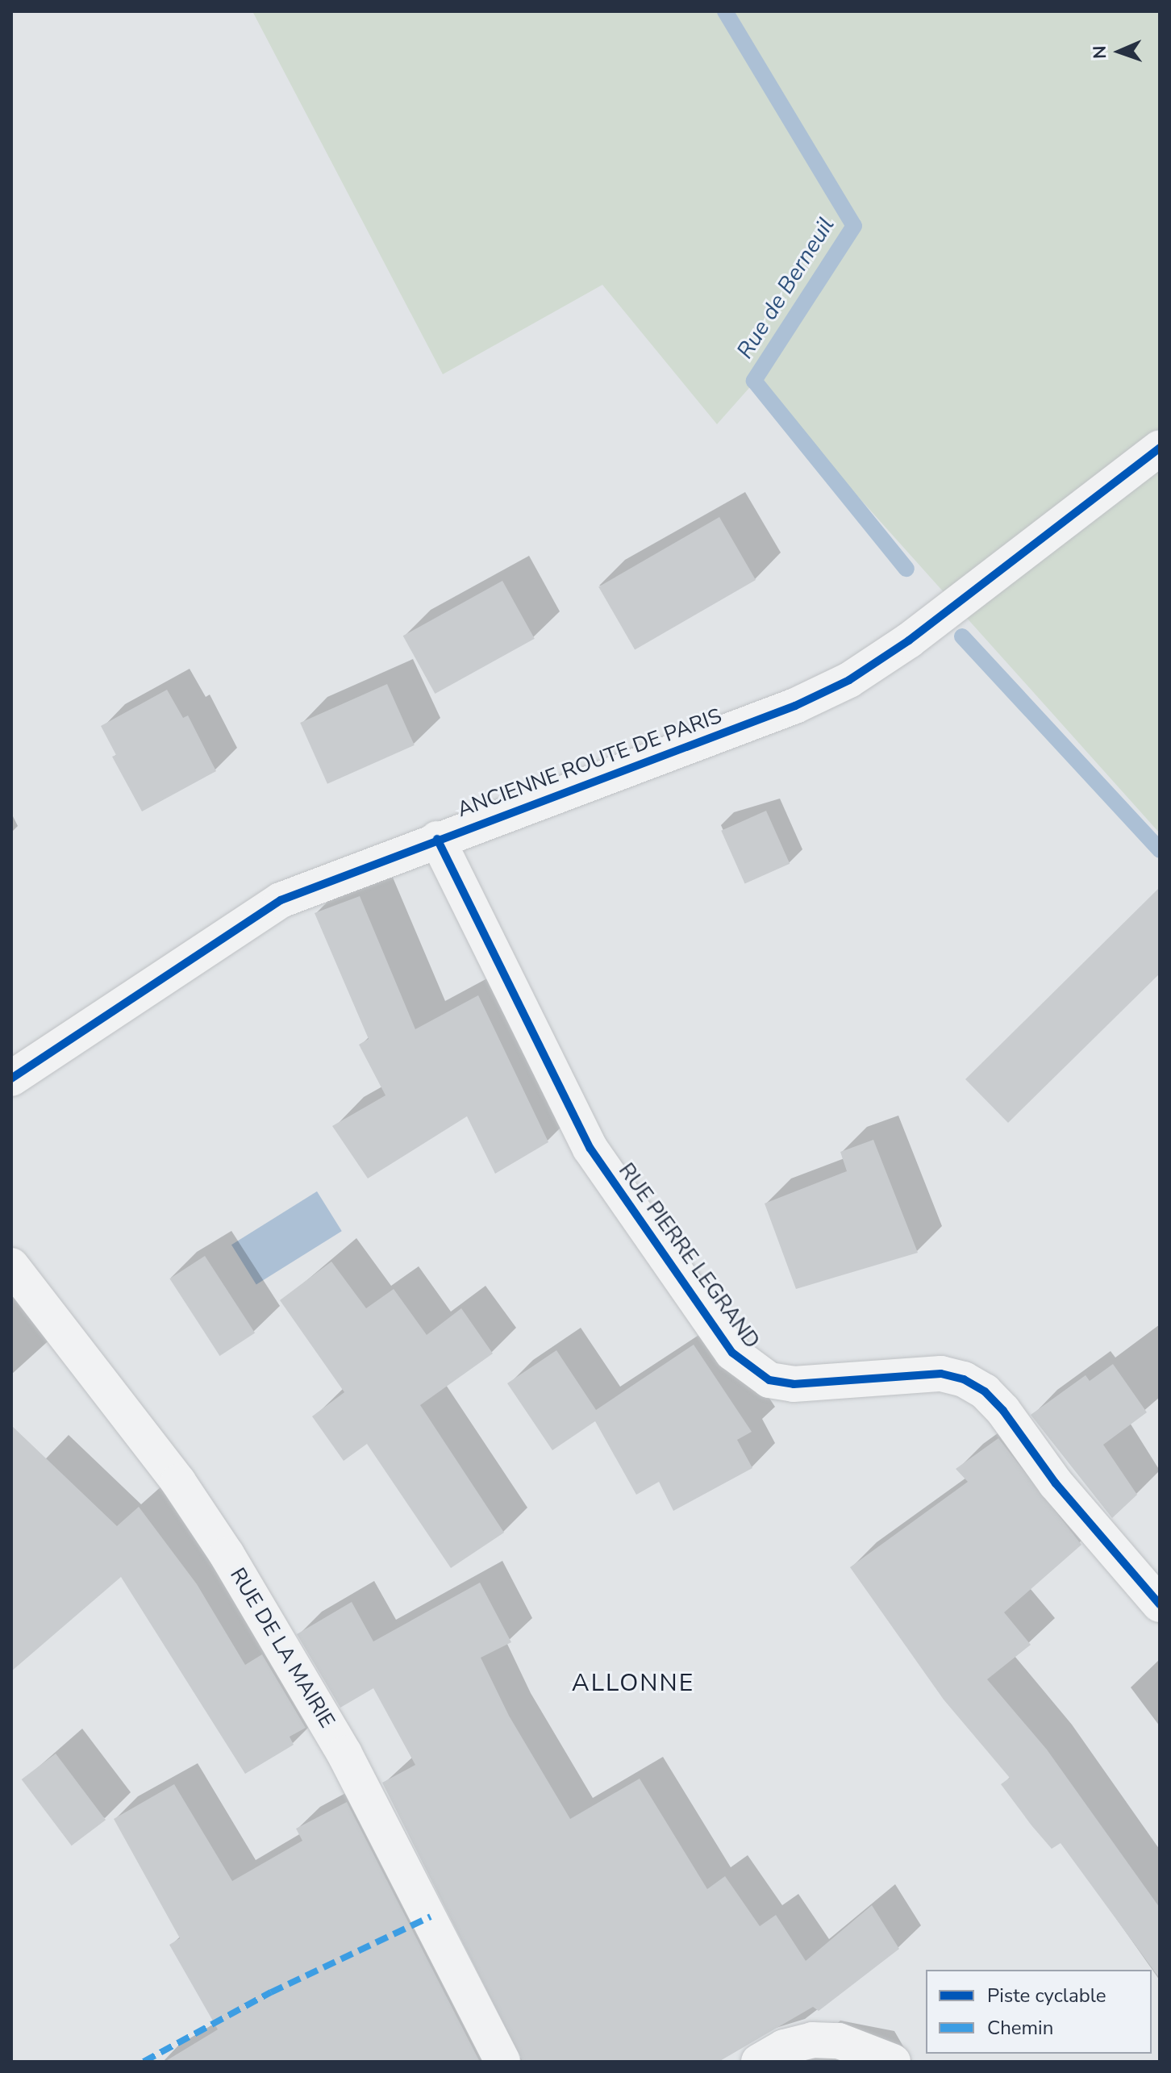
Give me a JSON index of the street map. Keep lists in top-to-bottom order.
{
  "streets": {
    "street": ["ANCIENNE ROUTE DE PARIS", "RUE PIERRE LEGRAND", "RUE DE LA MAIRIE"]
  },
  "crossings": [
    ["ANCIENNE ROUTE DE PARIS", "RUE PIERRE LEGRAND"]
  ],
  "districts": ["ALLONNE"],
  "water": ["Rue de Berneuil"],
  "legend": ["Piste cyclable", "Chemin"],
  "north": "left"
}
